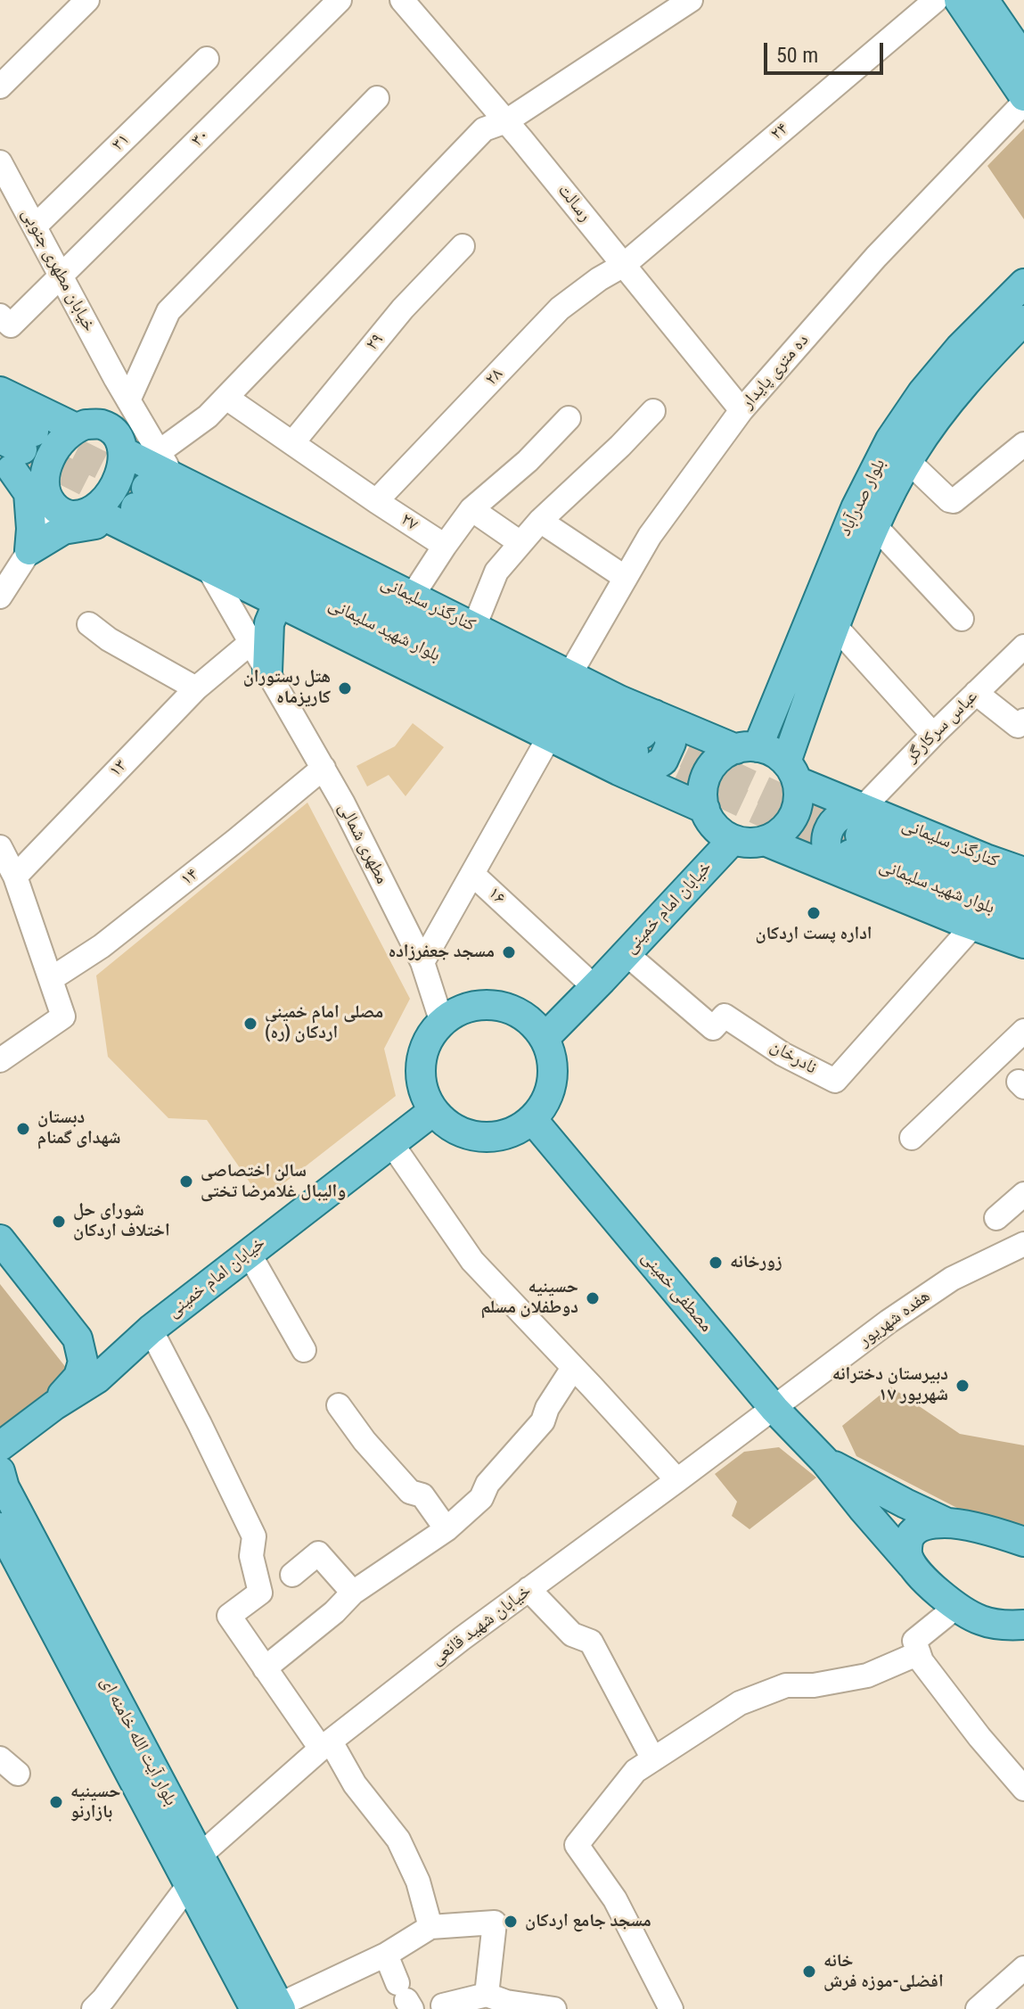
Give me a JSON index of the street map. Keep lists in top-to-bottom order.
{
  "streets": {
    "main road": [
      "بلوار صدرآباد",
      "کنارگذر سلیمانی",
      "بلوار شهید سلیمانی",
      "خیابان امام خمینی",
      "مصطفی خمینی",
      "بلوار آیت الله خامنه ای"
    ],
    "street": [
      "۲۴",
      "۳۰",
      "۳۱",
      "رسالت",
      "خیابان مطهری جنوبی",
      "۲۹",
      "ده متری پایدار",
      "۲۸",
      "۲۷",
      "عباس سرکارگر",
      "۱۳",
      "مطهری شمالی",
      "۱۴",
      "۱۶",
      "نادرخان",
      "هفده شهریور",
      "خیابان شهید قانعی"
    ]
  },
  "crossings": [
    ["۲۴", "رسالت"],
    ["۲۴", "۲۸"],
    ["۳۰", "خیابان مطهری جنوبی"],
    ["۳۱", "خیابان مطهری جنوبی"],
    ["رسالت", "ده متری پایدار"],
    ["رسالت", "۲۸"],
    ["خیابان مطهری جنوبی", "کنارگذر سلیمانی"],
    ["۲۹", "۲۷"],
    ["ده متری پایدار", "کنارگذر سلیمانی"],
    ["۲۸", "۲۷"],
    ["بلوار صدرآباد", "کنارگذر سلیمانی"],
    ["بلوار صدرآباد", "خیابان امام خمینی"],
    ["کنارگذر سلیمانی", "بلوار شهید سلیمانی"],
    ["کنارگذر سلیمانی", "عباس سرکارگر"],
    ["کنارگذر سلیمانی", "مطهری شمالی"],
    ["کنارگذر سلیمانی", "خیابان امام خمینی"],
    ["کنارگذر سلیمانی", "نادرخان"],
    ["بلوار شهید سلیمانی", "عباس سرکارگر"],
    ["۱۳", "مطهری شمالی"],
    ["مطهری شمالی", "۱۴"],
    ["مطهری شمالی", "۱۶"],
    ["مطهری شمالی", "خیابان امام خمینی"],
    ["مطهری شمالی", "مصطفی خمینی"],
    ["۱۶", "خیابان امام خمینی"],
    ["خیابان امام خمینی", "نادرخان"],
    ["خیابان امام خمینی", "مصطفی خمینی"],
    ["مصطفی خمینی", "هفده شهریور"],
    ["مصطفی خمینی", "خیابان شهید قانعی"],
    ["هفده شهریور", "خیابان شهید قانعی"],
    ["خیابان شهید قانعی", "بلوار آیت الله خامنه ای"]
  ],
  "places": [
    "هتل رستوران کاریزماه",
    "اداره پست اردکان",
    "مسجد جعفرزاده",
    "مصلی امام خمینی (ره) اردکان",
    "دبستان شهدای گمنام",
    "سالن اختصاصی والیبال غلامرضا تختی",
    "شورای حل اختلاف اردکان",
    "زورخانه",
    "حسینیه دوطفلان مسلم",
    "دبیرستان دخترانه ۱۷ شهریور",
    "حسینیه بازارنو",
    "مسجد جامع اردکان",
    "خانه افضلی-موزه فرش"
  ],
  "scale_bar": "50 m"
}
